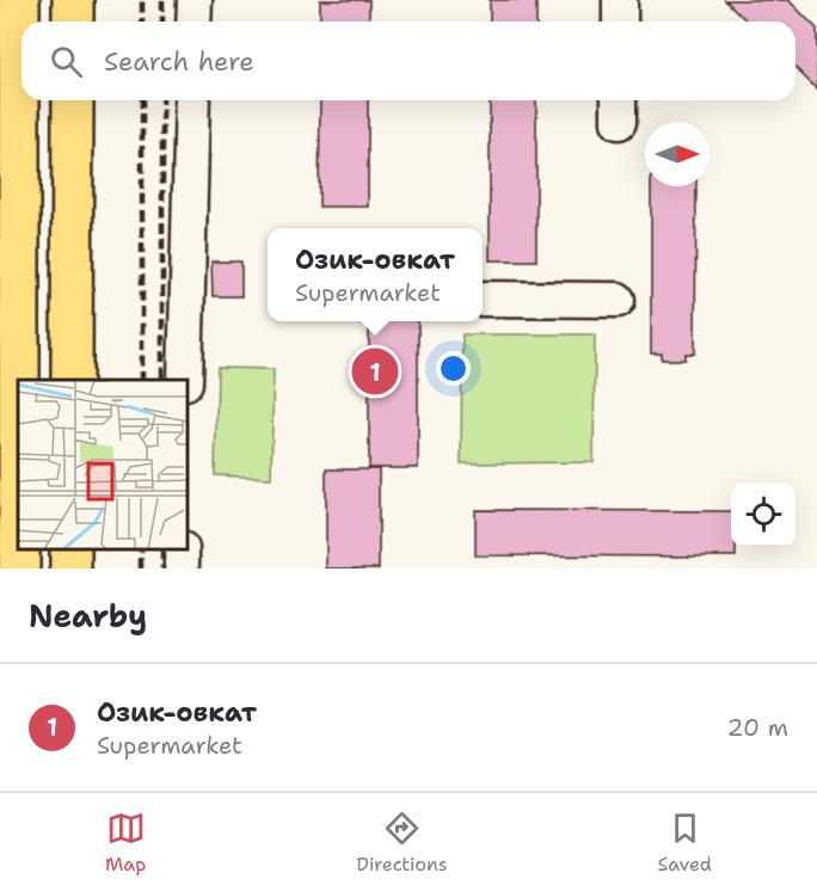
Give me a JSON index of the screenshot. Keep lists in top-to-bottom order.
{
  "north": "right",
  "page": {
    "search": "Search here",
    "popup": ["Озик-овкат", "Supermarket"],
    "pins": "1",
    "heading": "Nearby",
    "list": [
      {
        "mark": "1",
        "name": "Озик-овкат",
        "note": "Supermarket",
        "value": "20 m"
      }
    ],
    "nav": ["Map", "Directions", "Saved"]
  }
}
